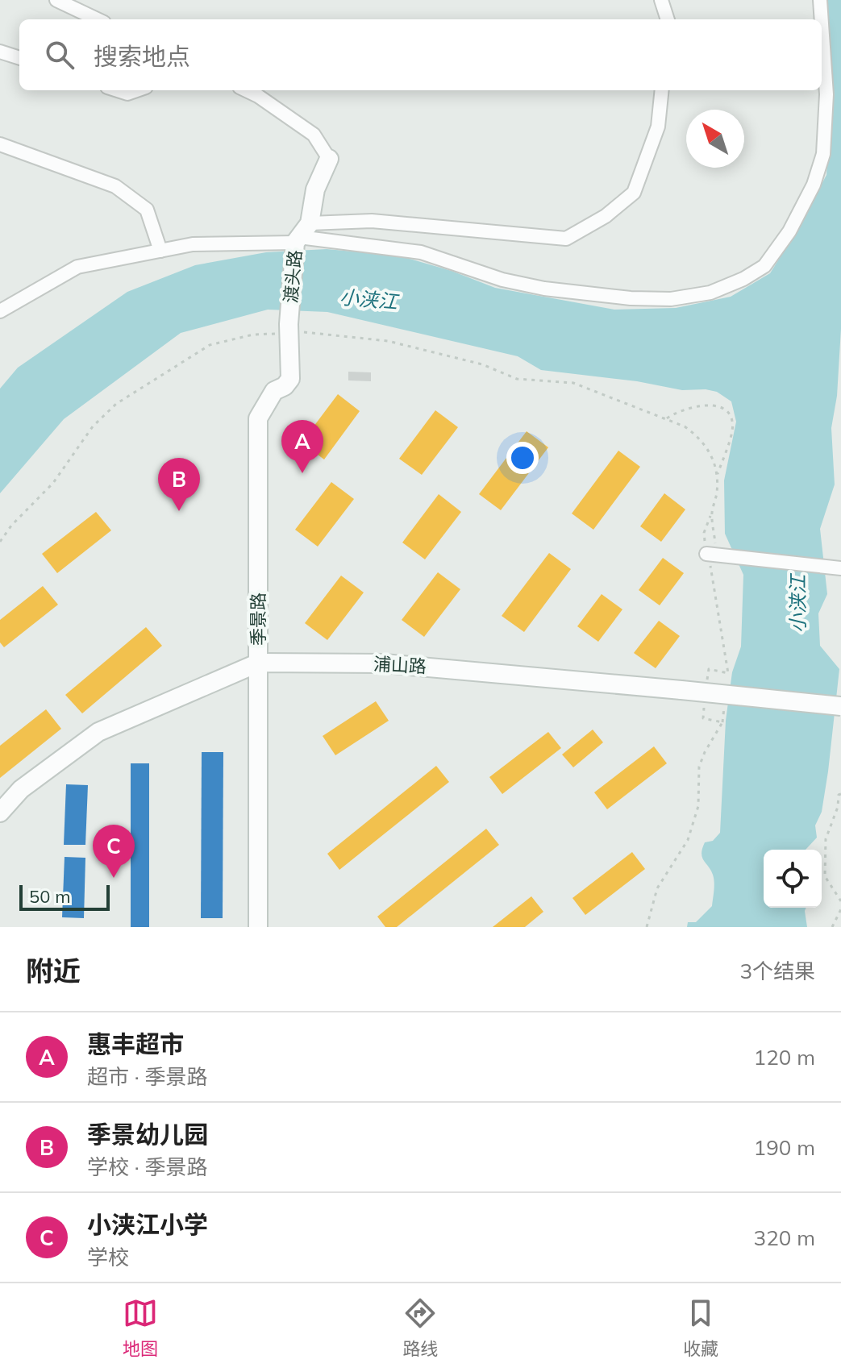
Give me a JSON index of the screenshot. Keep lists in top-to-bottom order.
{
  "streets": {
    "street": ["渡头路", "季景路", "浦山路"]
  },
  "crossings": [
    ["渡头路", "季景路"],
    ["季景路", "浦山路"]
  ],
  "water": ["小浃江"],
  "scale_bar": "50 m",
  "north": "top left",
  "page": {
    "search": "搜索地点",
    "pins": ["A", "B", "C"],
    "scale": "50 m",
    "heading": ["附近", "3个结果"],
    "list": [
      {
        "mark": "A",
        "name": "惠丰超市",
        "note": "超市 · 季景路",
        "value": "120 m"
      },
      {
        "mark": "B",
        "name": "季景幼儿园",
        "note": "学校 · 季景路",
        "value": "190 m"
      },
      {
        "mark": "C",
        "name": "小浃江小学",
        "note": "学校",
        "value": "320 m"
      }
    ],
    "nav": ["地图", "路线", "收藏"]
  }
}
